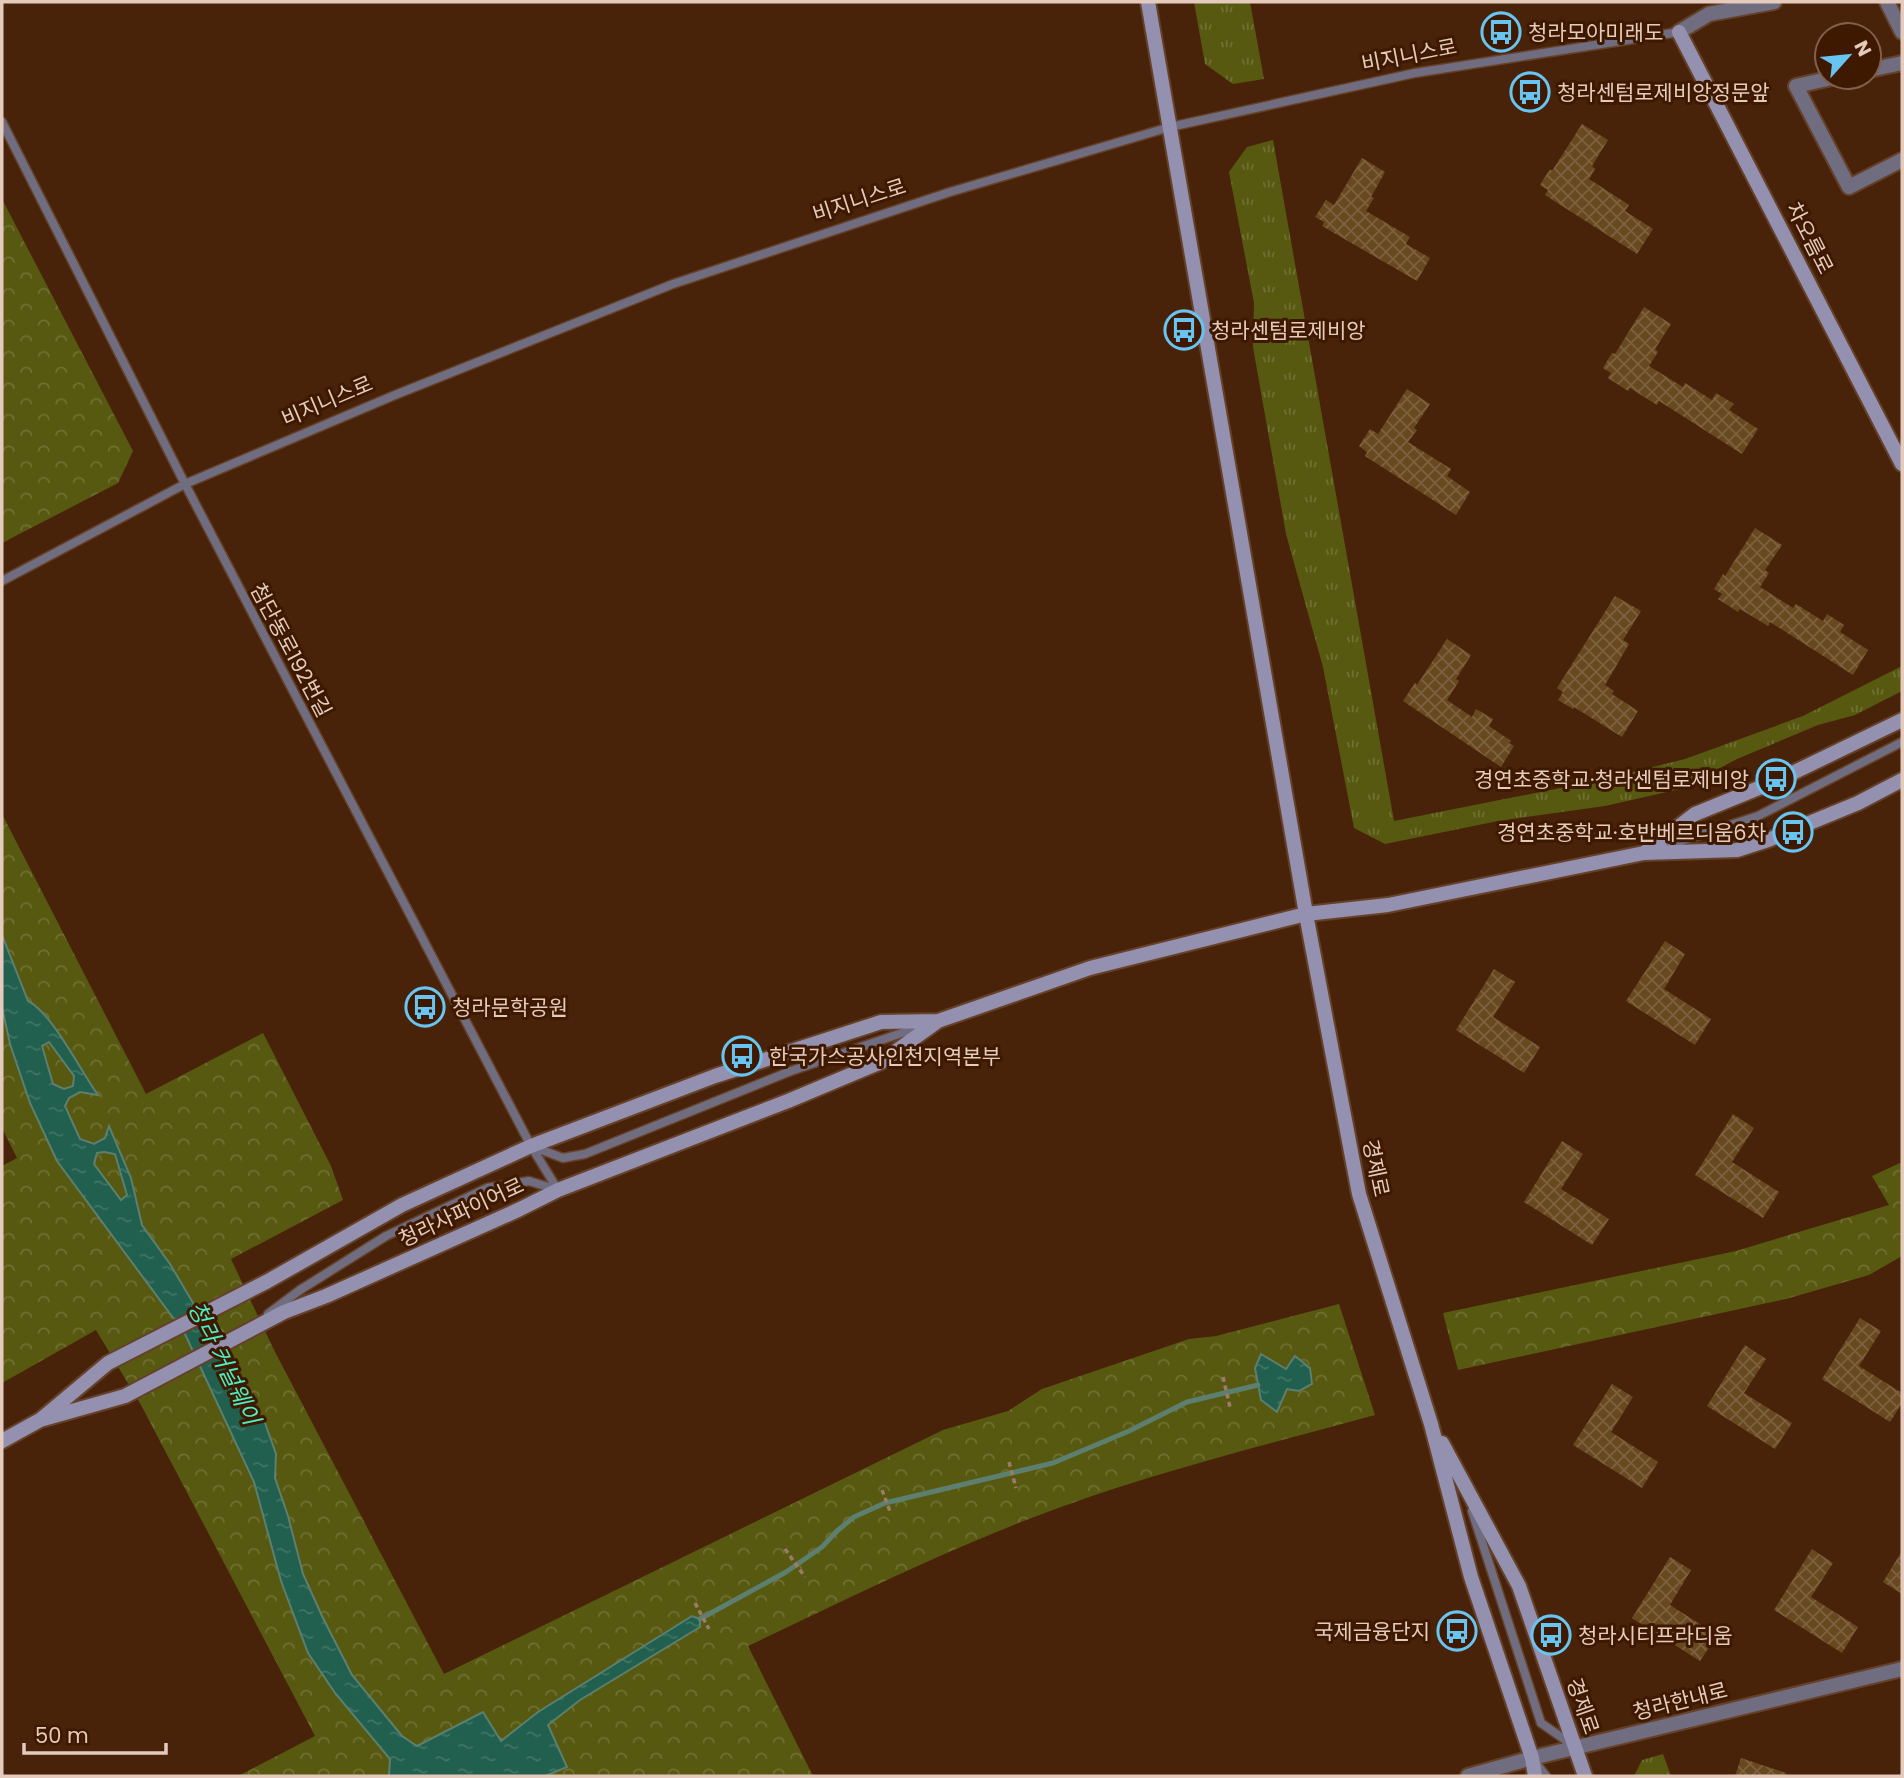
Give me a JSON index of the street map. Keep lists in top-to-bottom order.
{
  "streets": {
    "main road": ["차오름로", "경제로", "청라사파이어로"],
    "street": ["비지니스로", "청라한내로"],
    "lane": ["첨단동로192번길"]
  },
  "crossings": [
    ["비지니스로", "차오름로"],
    ["비지니스로", "첨단동로192번길"],
    ["비지니스로", "경제로"],
    ["첨단동로192번길", "청라사파이어로"],
    ["경제로", "청라한내로"]
  ],
  "water": ["청라 커널웨이"],
  "places": {
    "bus stop": [
      "청라모아미래도",
      "청라센텀로제비앙정문앞",
      "청라센텀로제비앙",
      "경연초중학교·청라센텀로제비앙",
      "경연초중학교·호반베르디움6차",
      "청라문학공원",
      "한국가스공사인천지역본부",
      "국제금융단지",
      "청라시티프라디움"
    ]
  },
  "scale_bar": "50 m",
  "north": "top right"
}
